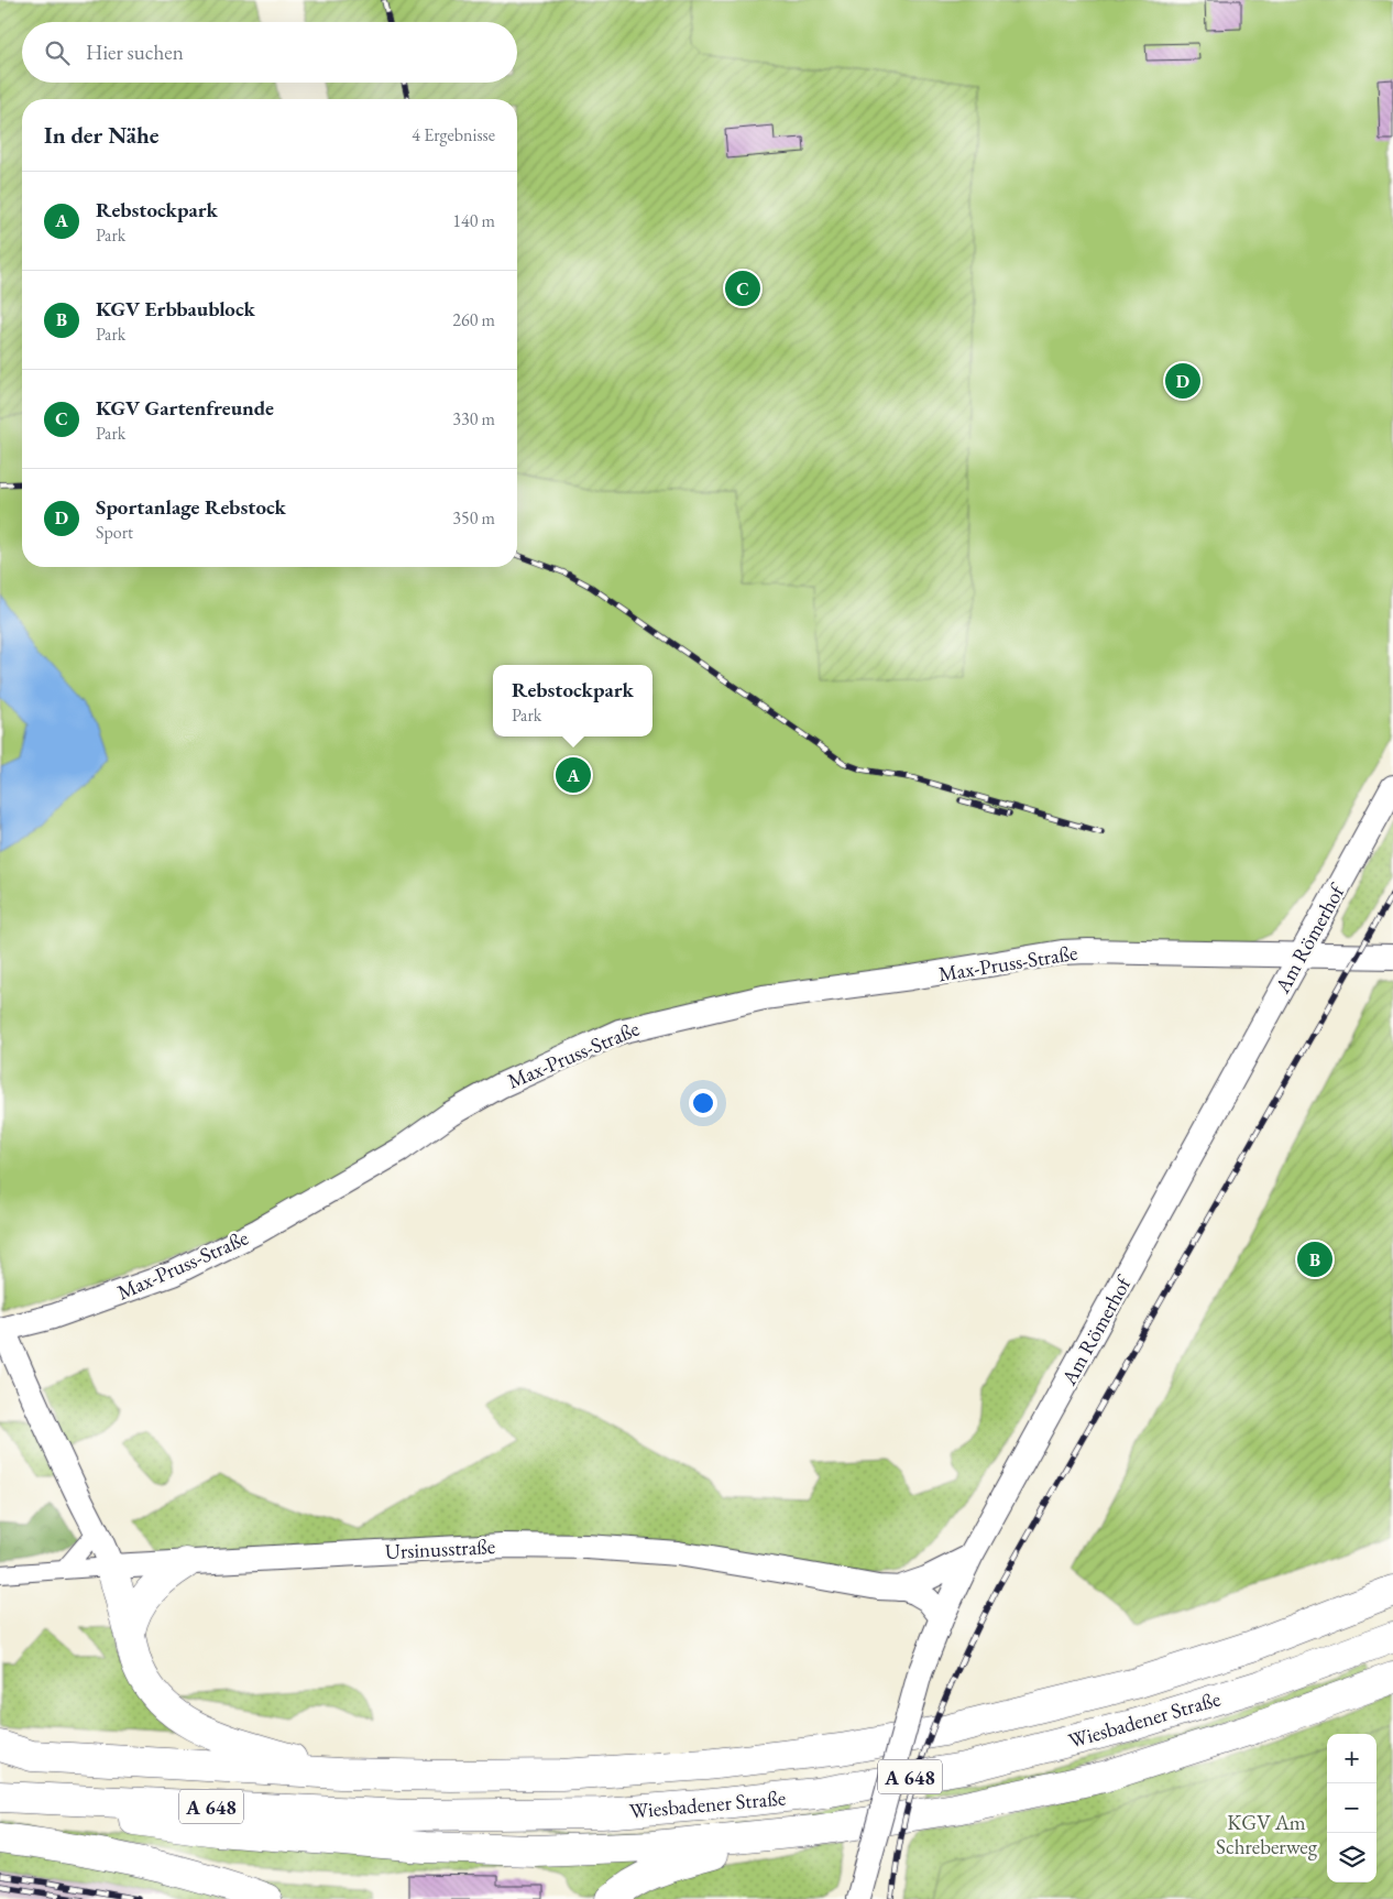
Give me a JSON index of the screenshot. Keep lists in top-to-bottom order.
{
  "streets": {
    "highway": ["Wiesbadener Straße", "A 648"],
    "main road": ["Am Römerhof", "Max-Pruss-Straße", "Ursinusstraße"]
  },
  "crossings": [
    ["Am Römerhof", "Max-Pruss-Straße"],
    ["Am Römerhof", "Ursinusstraße"],
    ["Wiesbadener Straße", "A 648"]
  ],
  "parks": ["KGV Am Schreberweg"],
  "page": {
    "search": "Hier suchen",
    "heading": ["In der Nähe", "4 Ergebnisse"],
    "list": [
      {
        "mark": "A",
        "name": "Rebstockpark",
        "note": "Park",
        "value": "140 m"
      },
      {
        "mark": "B",
        "name": "KGV Erbbaublock",
        "note": "Park",
        "value": "260 m"
      },
      {
        "mark": "C",
        "name": "KGV Gartenfreunde",
        "note": "Park",
        "value": "330 m"
      },
      {
        "mark": "D",
        "name": "Sportanlage Rebstock",
        "note": "Sport",
        "value": "350 m"
      }
    ],
    "pins": [
      "C",
      "D",
      "A",
      "B"
    ],
    "popup": ["Rebstockpark", "Park"],
    "map_buttons": ["+", "−"]
  }
}
